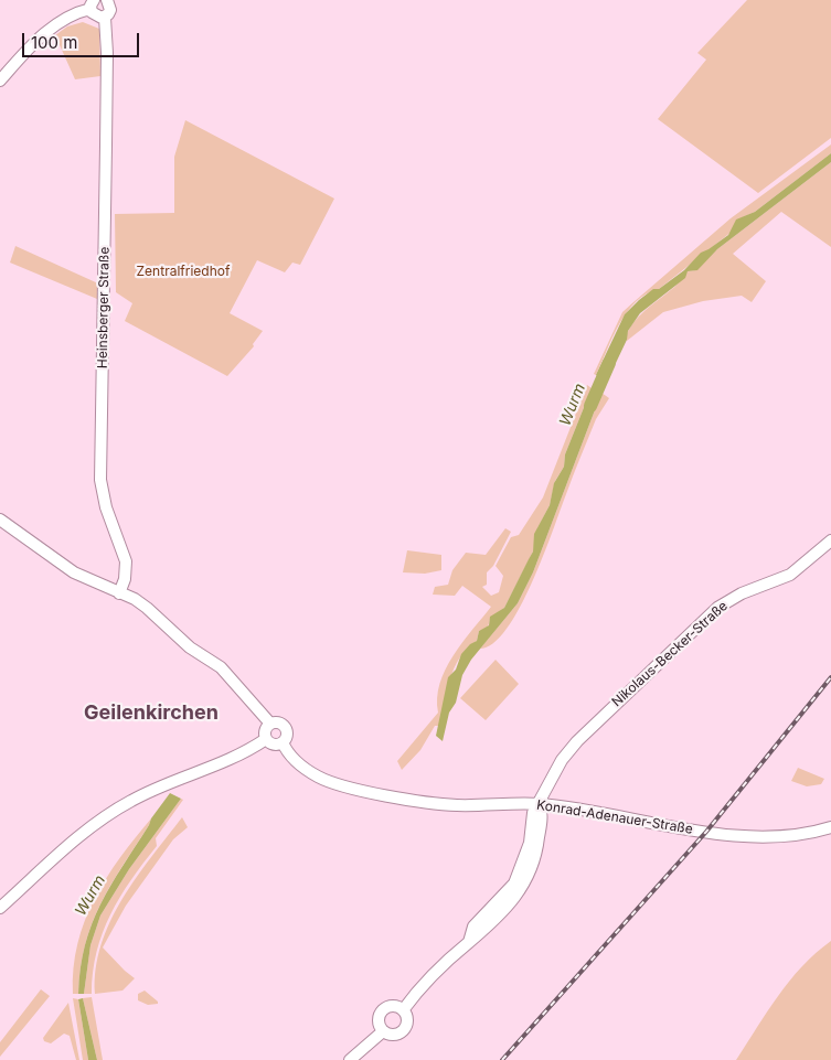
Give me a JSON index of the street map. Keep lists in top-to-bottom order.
{
  "streets": {
    "street": ["Heinsberger Straße", "Nikolaus-Becker-Straße", "Konrad-Adenauer-Straße"]
  },
  "crossings": [
    ["Nikolaus-Becker-Straße", "Konrad-Adenauer-Straße"]
  ],
  "districts": ["Geilenkirchen"],
  "water": ["Wurm"],
  "parks": ["Zentralfriedhof"],
  "scale_bar": "100 m"
}
